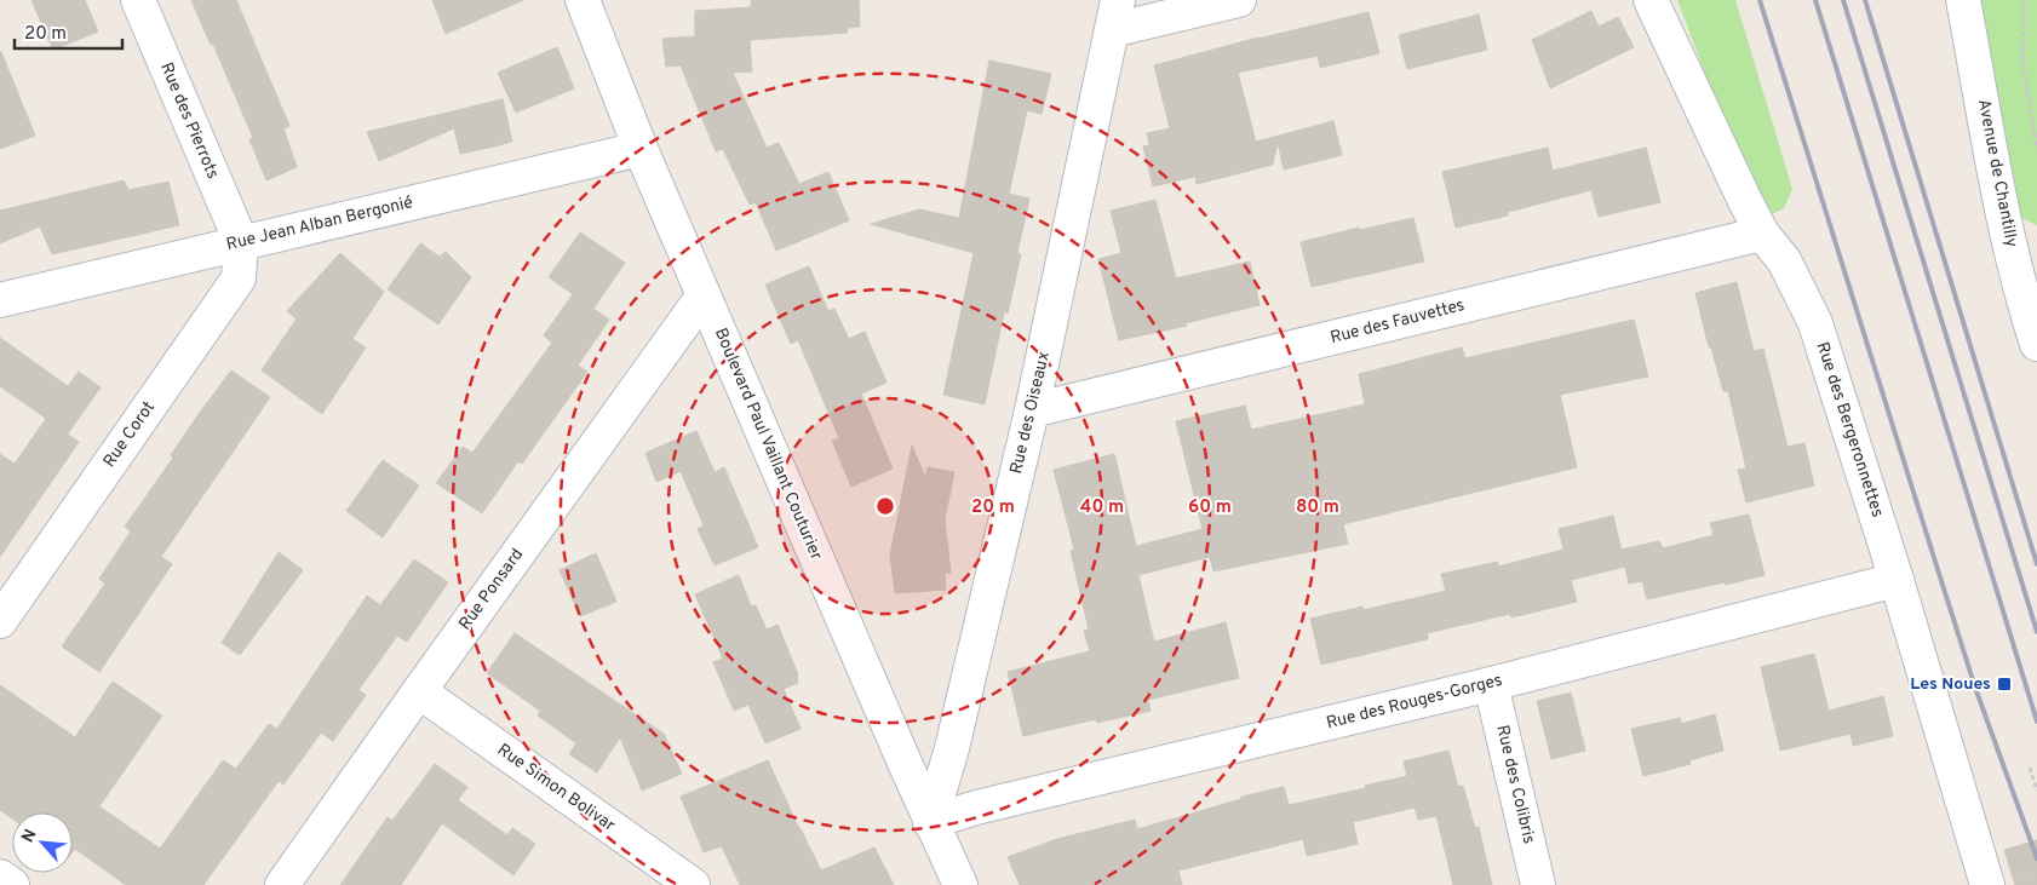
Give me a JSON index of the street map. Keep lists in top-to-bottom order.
{
  "streets": {
    "street": [
      "Rue des Pierrots",
      "Avenue de Chantilly",
      "Rue Jean Alban Bergonié",
      "Rue des Fauvettes",
      "Rue des Oiseaux",
      "Rue des Bergeronnettes",
      "Rue Corot",
      "Boulevard Paul Vaillant Couturier",
      "Rue Ponsard",
      "Rue des Rouges-Gorges",
      "Rue des Colibris",
      "Rue Simon Bolivar"
    ]
  },
  "crossings": [
    ["Rue des Pierrots", "Rue Jean Alban Bergonié"],
    ["Rue des Pierrots", "Rue Corot"],
    ["Rue Jean Alban Bergonié", "Rue Corot"],
    ["Rue Jean Alban Bergonié", "Boulevard Paul Vaillant Couturier"],
    ["Rue des Fauvettes", "Rue des Oiseaux"],
    ["Rue des Fauvettes", "Rue des Bergeronnettes"],
    ["Rue des Oiseaux", "Boulevard Paul Vaillant Couturier"],
    ["Rue des Oiseaux", "Rue des Rouges-Gorges"],
    ["Rue des Bergeronnettes", "Rue des Rouges-Gorges"],
    ["Boulevard Paul Vaillant Couturier", "Rue Ponsard"],
    ["Boulevard Paul Vaillant Couturier", "Rue des Rouges-Gorges"],
    ["Rue Ponsard", "Rue Simon Bolivar"],
    ["Rue des Rouges-Gorges", "Rue des Colibris"]
  ],
  "places": {
    "transit": ["Les Noues"]
  },
  "scale_bar": "20 m",
  "north": "top left",
  "rings": [
    "20 m",
    "40 m",
    "60 m",
    "80 m"
  ]
}
